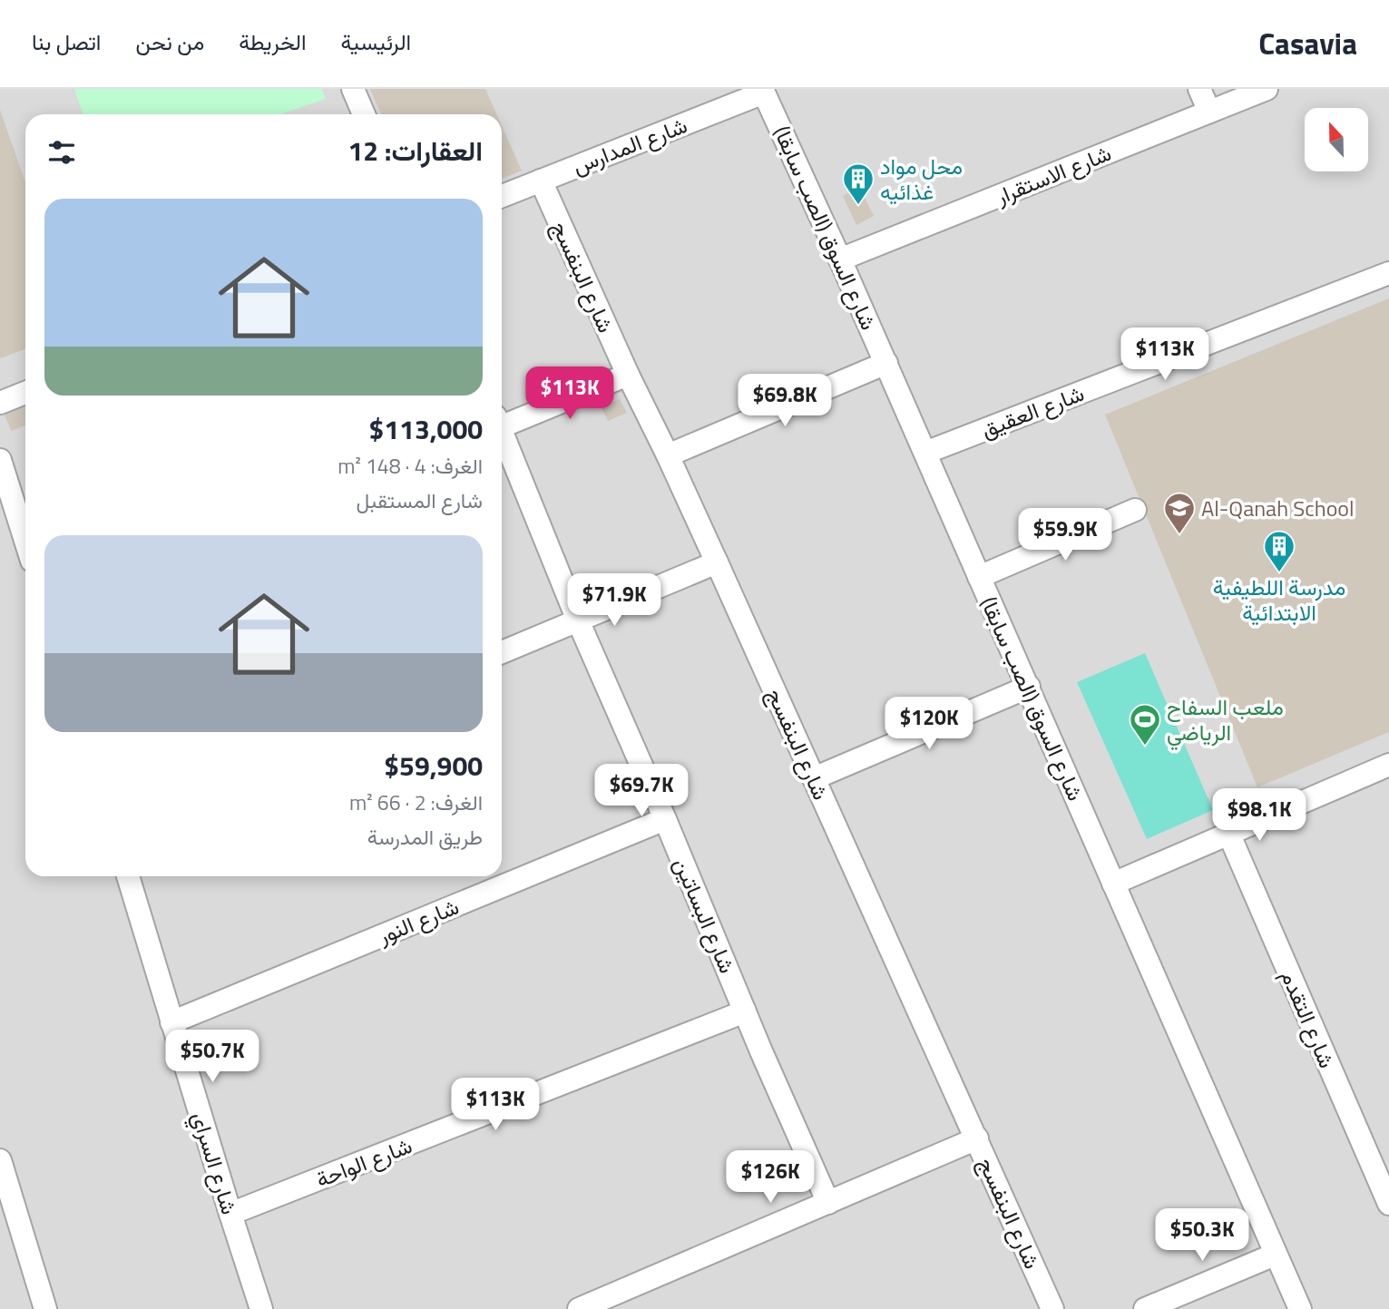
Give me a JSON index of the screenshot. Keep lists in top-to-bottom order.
{
  "streets": {
    "street": [
      "شارع المدارس",
      "شارع الاستقرار",
      "شارع السوق (الصب سابقا)",
      "شارع البنفسج",
      "شارع العقيق",
      "شارع البساتين",
      "شارع النور",
      "شارع التقدم",
      "شارع الواحة",
      "شارع السراي"
    ]
  },
  "crossings": [
    ["شارع المدارس", "شارع السوق (الصب سابقا)"],
    ["شارع المدارس", "شارع البنفسج"],
    ["شارع الاستقرار", "شارع السوق (الصب سابقا)"],
    ["شارع السوق (الصب سابقا)", "شارع العقيق"],
    ["شارع البساتين", "شارع النور"],
    ["شارع البساتين", "شارع الواحة"],
    ["شارع النور", "شارع السراي"],
    ["شارع الواحة", "شارع السراي"]
  ],
  "places": {
    "building": ["محل مواد غذائيه", "مدرسة اللطيفية الابتدائية"],
    "school or university": ["Al-Qanah School"],
    "sports": ["ملعب السفاح الرياضي"]
  },
  "north": "top",
  "page": {
    "header": "Casavia",
    "nav": [
      "الرئيسية",
      "الخريطة",
      "من نحن",
      "اتصل بنا"
    ],
    "heading": "العقارات: 12",
    "list": [
      {
        "name": "$113,000",
        "note": "الغرف: 4 · 148 m² · شارع المستقبل"
      },
      {
        "name": "$59,900",
        "note": "الغرف: 2 · 66 m² · طريق المدرسة"
      }
    ],
    "price": [
      "$113K",
      "$113K",
      "$69.8K",
      "$59.9K",
      "$71.9K",
      "$120K",
      "$69.7K",
      "$98.1K",
      "$50.7K",
      "$113K",
      "$126K",
      "$50.3K"
    ]
  }
}
